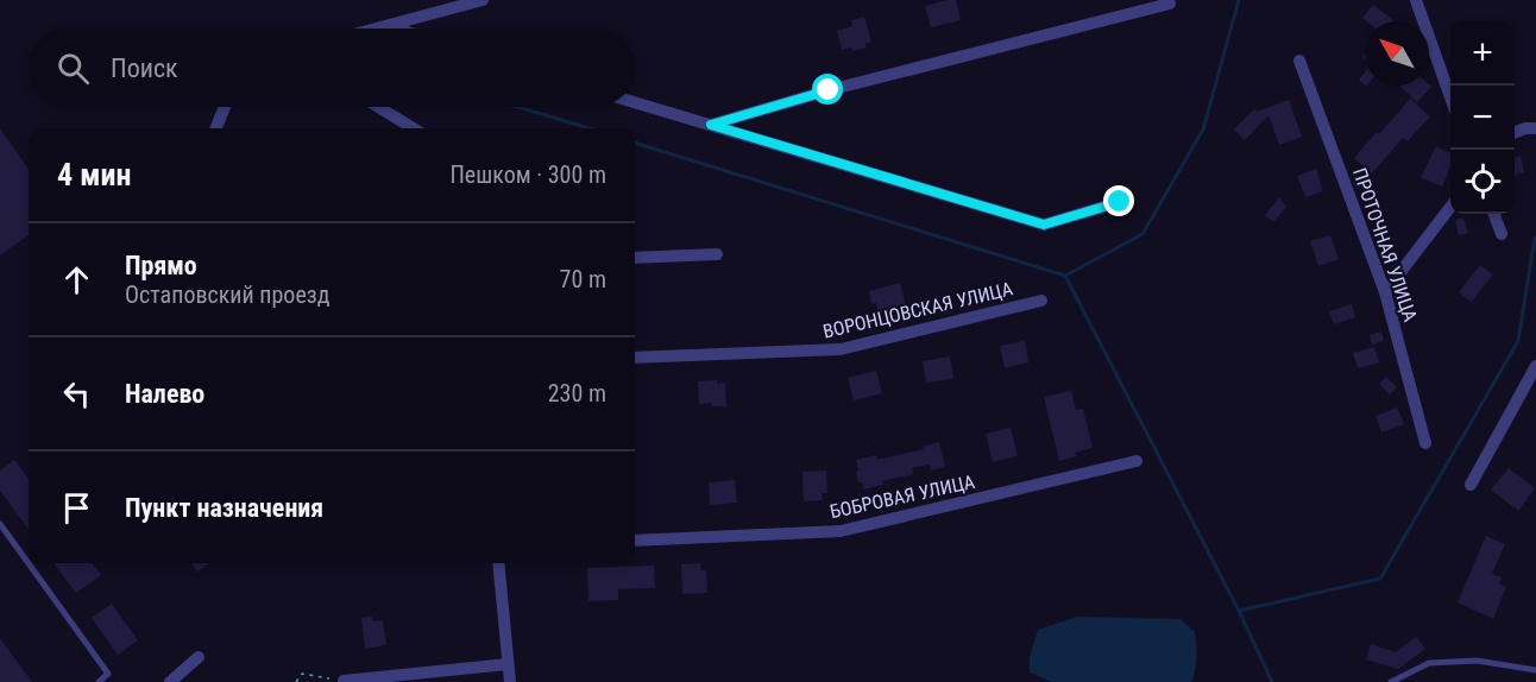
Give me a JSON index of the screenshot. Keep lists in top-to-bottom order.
{
  "streets": {
    "street": ["ПРОТОЧНАЯ УЛИЦА", "ВОРОНЦОВСКАЯ УЛИЦА", "БОБРОВАЯ УЛИЦА"]
  },
  "north": "top left",
  "page": {
    "map_buttons": ["+", "−"],
    "search": "Поиск",
    "heading": ["4 мин", "Пешком · 300 m"],
    "list": [
      ["Прямо", "Остаповский проезд", "70 m"],
      ["Налево", "230 m"],
      "Пункт назначения"
    ]
  }
}
